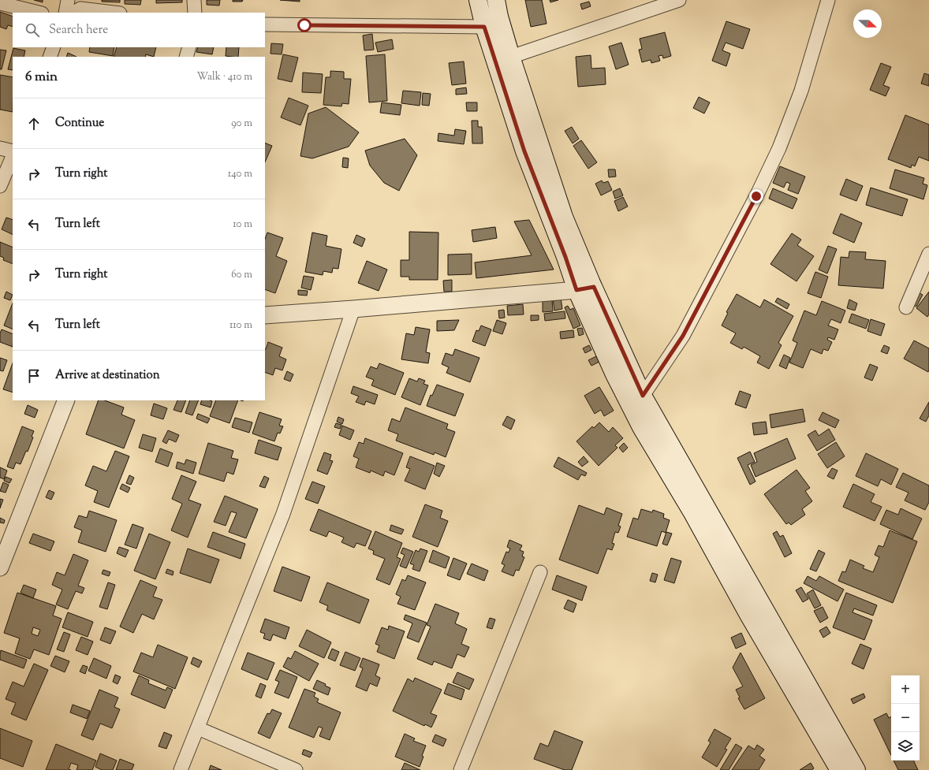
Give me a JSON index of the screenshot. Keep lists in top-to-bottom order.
{
  "north": "right",
  "page": {
    "search": "Search here",
    "heading": ["6 min", "Walk · 410 m"],
    "list": [
      ["Continue", "90 m"],
      ["Turn right", "140 m"],
      ["Turn left", "10 m"],
      ["Turn right", "60 m"],
      ["Turn left", "110 m"],
      "Arrive at destination"
    ],
    "map_buttons": ["+", "−"]
  }
}
